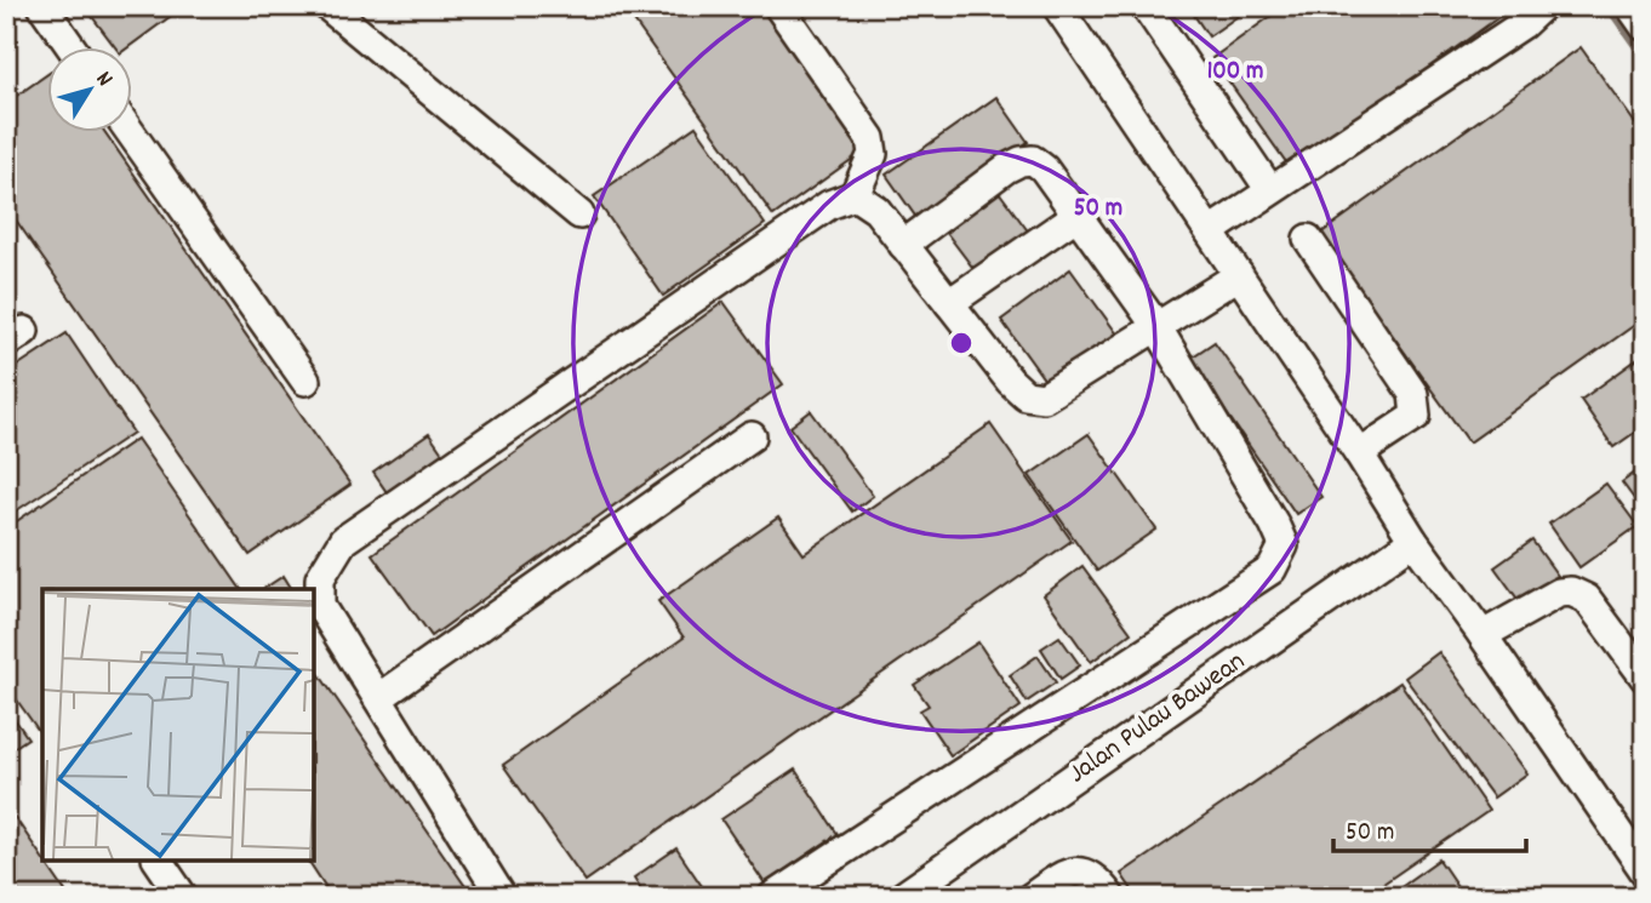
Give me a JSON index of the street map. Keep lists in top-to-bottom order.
{
  "streets": {
    "street": ["Jalan Pulau Bawean"]
  },
  "scale_bar": "50 m",
  "north": "top right",
  "rings": ["100 m", "50 m"]
}
